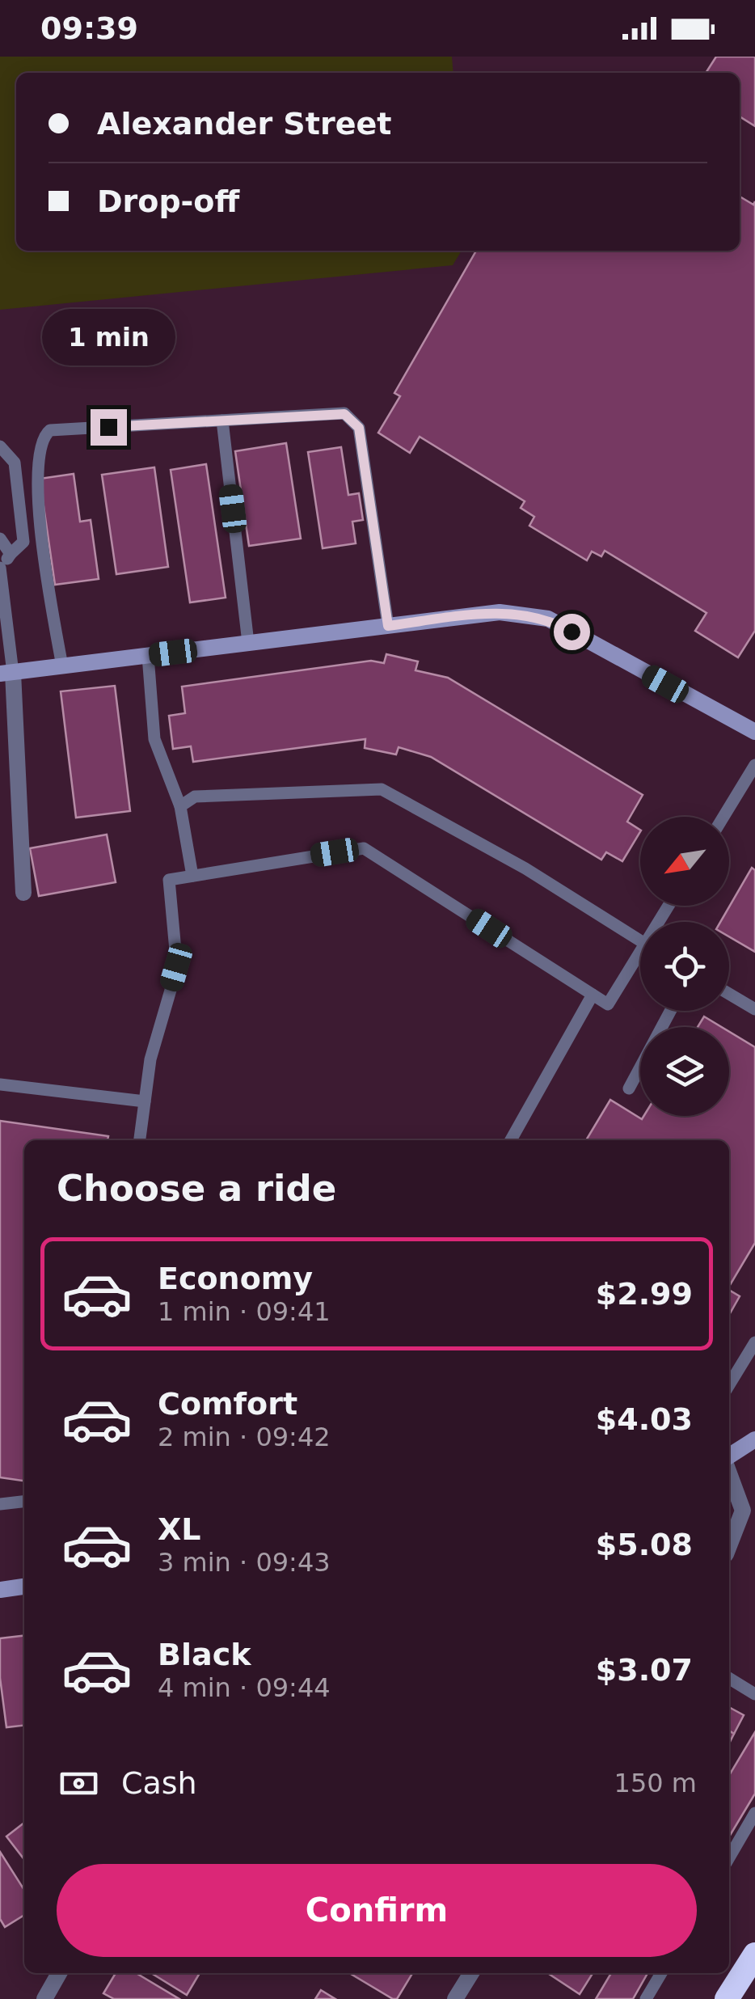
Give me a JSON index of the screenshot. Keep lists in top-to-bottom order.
{
  "north": "bottom left",
  "page": {
    "status": "09:39",
    "banner": ["Alexander Street", "Drop-off"],
    "bubble": "1 min",
    "heading": "Choose a ride",
    "list": [
      {
        "name": "Economy",
        "note": "1 min · 09:41",
        "value": "$2.99"
      },
      {
        "name": "Comfort",
        "note": "2 min · 09:42",
        "value": "$4.03"
      },
      {
        "name": "XL",
        "note": "3 min · 09:43",
        "value": "$5.08"
      },
      {
        "name": "Black",
        "note": "4 min · 09:44",
        "value": "$3.07"
      }
    ],
    "pay": ["Cash", "150 m"],
    "buttons": "Confirm"
  }
}
